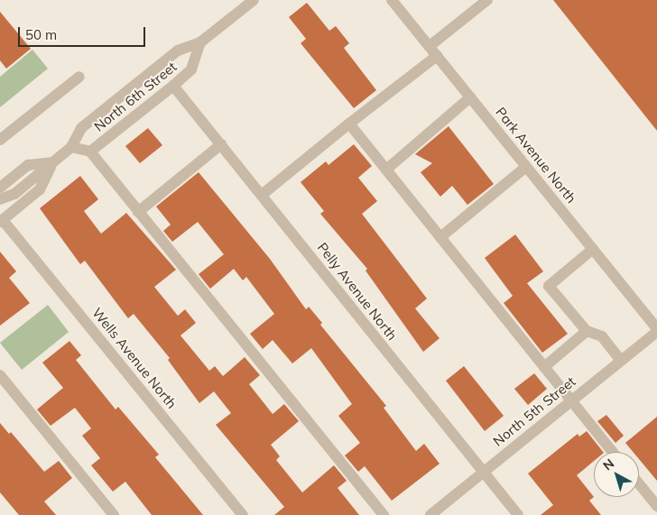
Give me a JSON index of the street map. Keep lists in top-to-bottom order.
{
  "streets": {
    "street": [
      "North 6th Street",
      "Park Avenue North",
      "Pelly Avenue North",
      "Wells Avenue North",
      "North 5th Street"
    ]
  },
  "crossings": [
    ["North 6th Street", "Pelly Avenue North"],
    ["North 6th Street", "Wells Avenue North"],
    ["Park Avenue North", "North 5th Street"],
    ["Pelly Avenue North", "North 5th Street"]
  ],
  "scale_bar": "50 m",
  "north": "top left"
}
